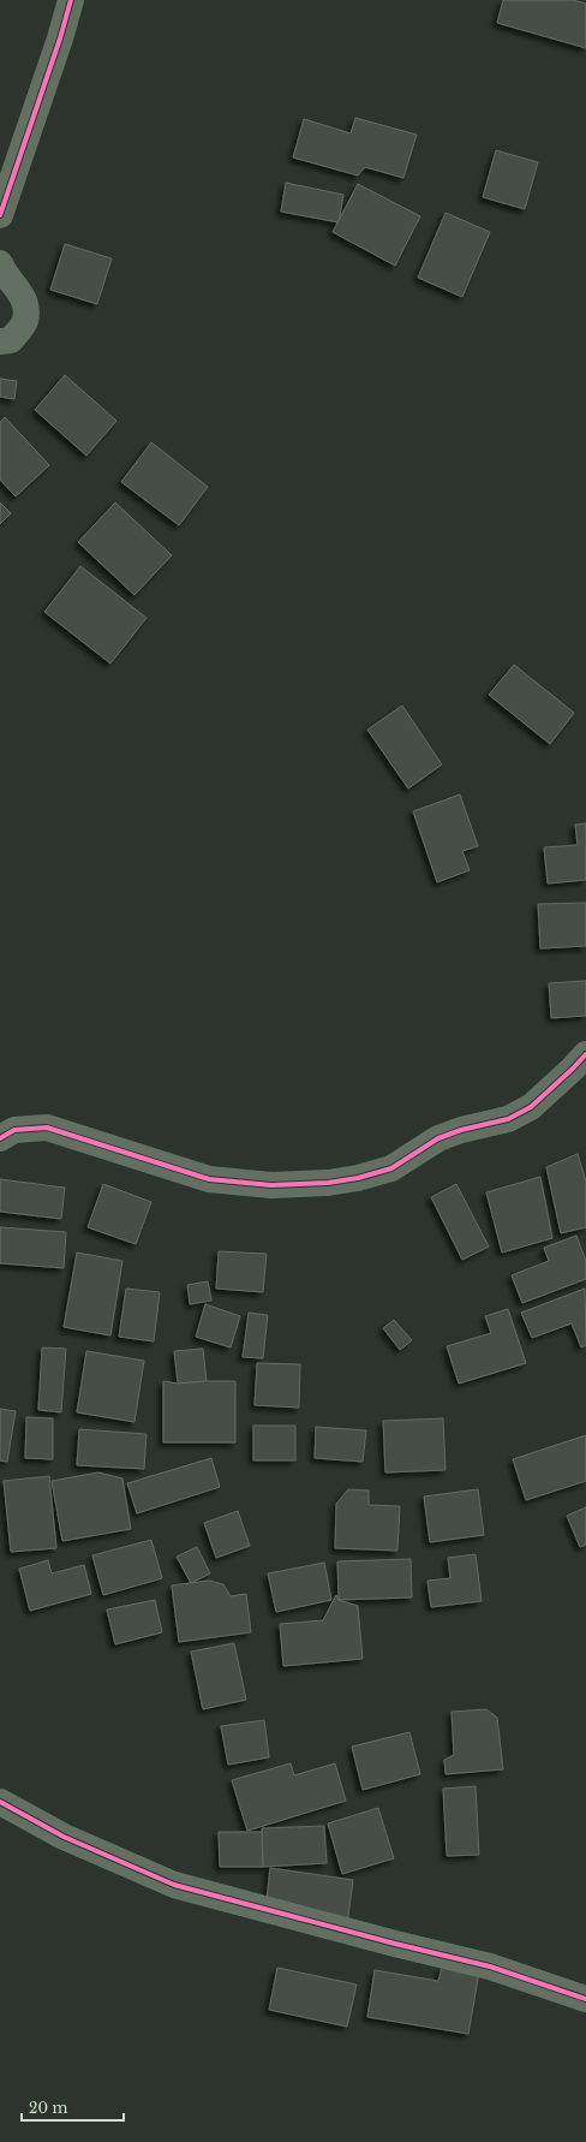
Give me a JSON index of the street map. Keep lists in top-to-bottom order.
{
  "scale_bar": "20 m"
}
